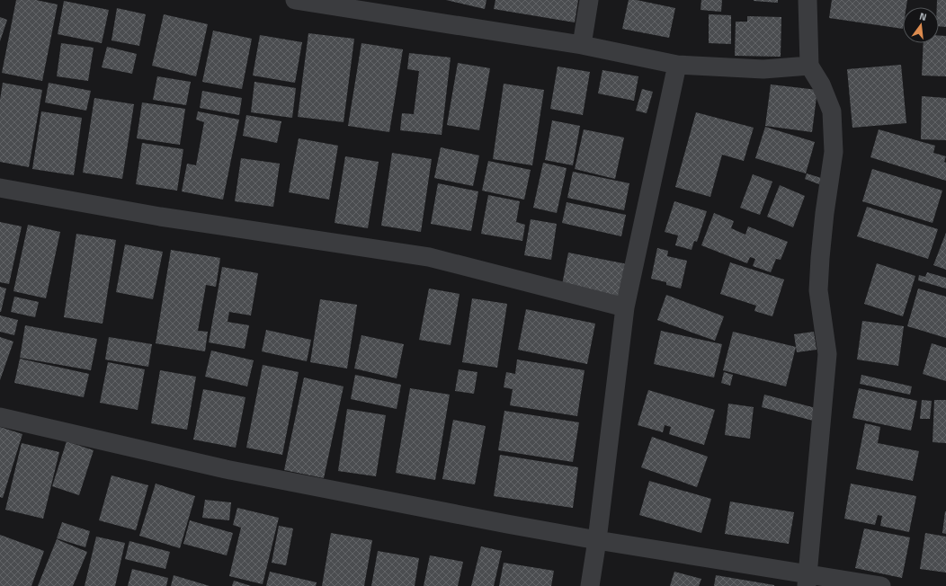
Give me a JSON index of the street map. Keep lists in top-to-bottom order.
{
  "north": "top"
}
